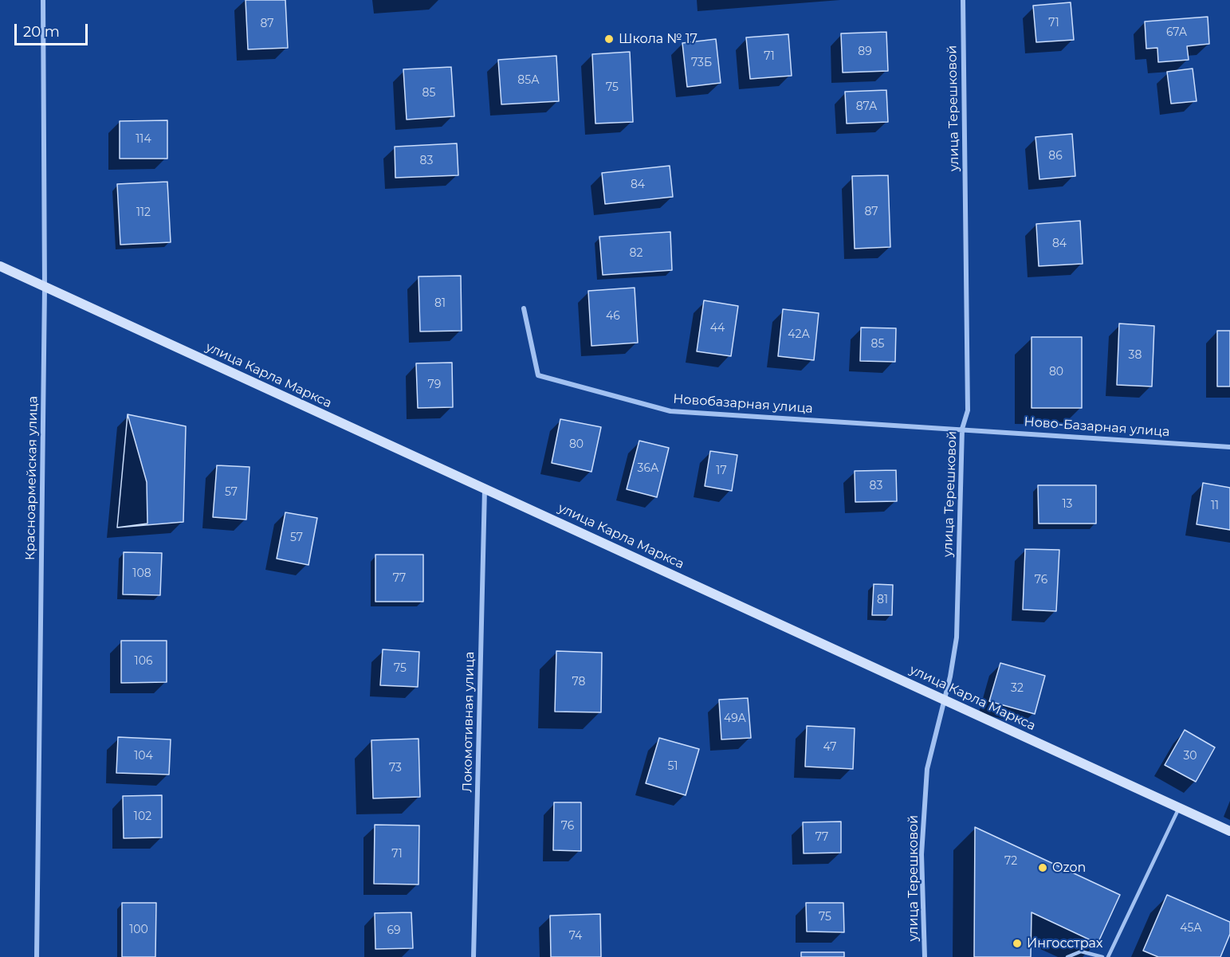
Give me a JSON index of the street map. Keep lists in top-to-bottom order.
{
  "streets": {
    "street": [
      "улица Терешковой",
      "улица Карла Маркса",
      "Новобазарная улица",
      "Ново-Базарная улица",
      "Красноармейская улица",
      "Локомотивная улица"
    ]
  },
  "crossings": [
    ["улица Терешковой", "улица Карла Маркса"],
    ["улица Терешковой", "Новобазарная улица"],
    ["улица Терешковой", "Ново-Базарная улица"],
    ["улица Карла Маркса", "Красноармейская улица"],
    ["улица Карла Маркса", "Локомотивная улица"],
    ["Новобазарная улица", "Ново-Базарная улица"]
  ],
  "places": ["Школа № 17", "Ozon", "Ингосстрах"],
  "house_numbers": [
    "71",
    "87",
    "67А",
    "89",
    "71",
    "73Б",
    "85А",
    "75",
    "85",
    "87А",
    "114",
    "86",
    "83",
    "84",
    "87",
    "112",
    "84",
    "82",
    "81",
    "46",
    "44",
    "42А",
    "85",
    "38",
    "80",
    "79",
    "80",
    "36А",
    "17",
    "83",
    "57",
    "13",
    "11",
    "57",
    "108",
    "77",
    "76",
    "81",
    "106",
    "75",
    "78",
    "32",
    "49А",
    "47",
    "104",
    "30",
    "51",
    "73",
    "102",
    "76",
    "77",
    "71",
    "72",
    "75",
    "45А",
    "100",
    "69",
    "74"
  ],
  "scale_bar": "20 m"
}
